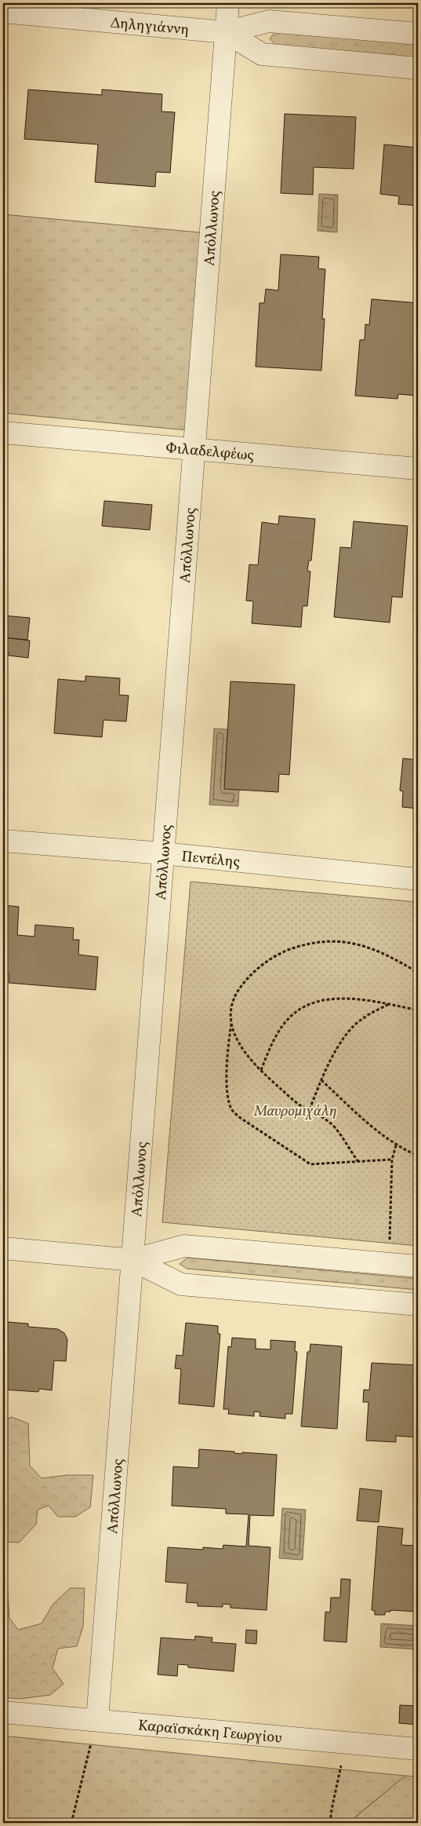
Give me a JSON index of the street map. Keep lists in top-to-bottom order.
{
  "streets": {
    "street": [
      "Δηληγιάννη",
      "Απόλλωνος",
      "Φιλαδελφέως",
      "Πεντέλης",
      "Καραϊσκάκη Γεωργίου"
    ]
  },
  "crossings": [
    ["Δηληγιάννη", "Απόλλωνος"],
    ["Απόλλωνος", "Φιλαδελφέως"],
    ["Απόλλωνος", "Πεντέλης"],
    ["Απόλλωνος", "Καραϊσκάκη Γεωργίου"]
  ],
  "parks": ["Μαυρομιχάλη"]
}
